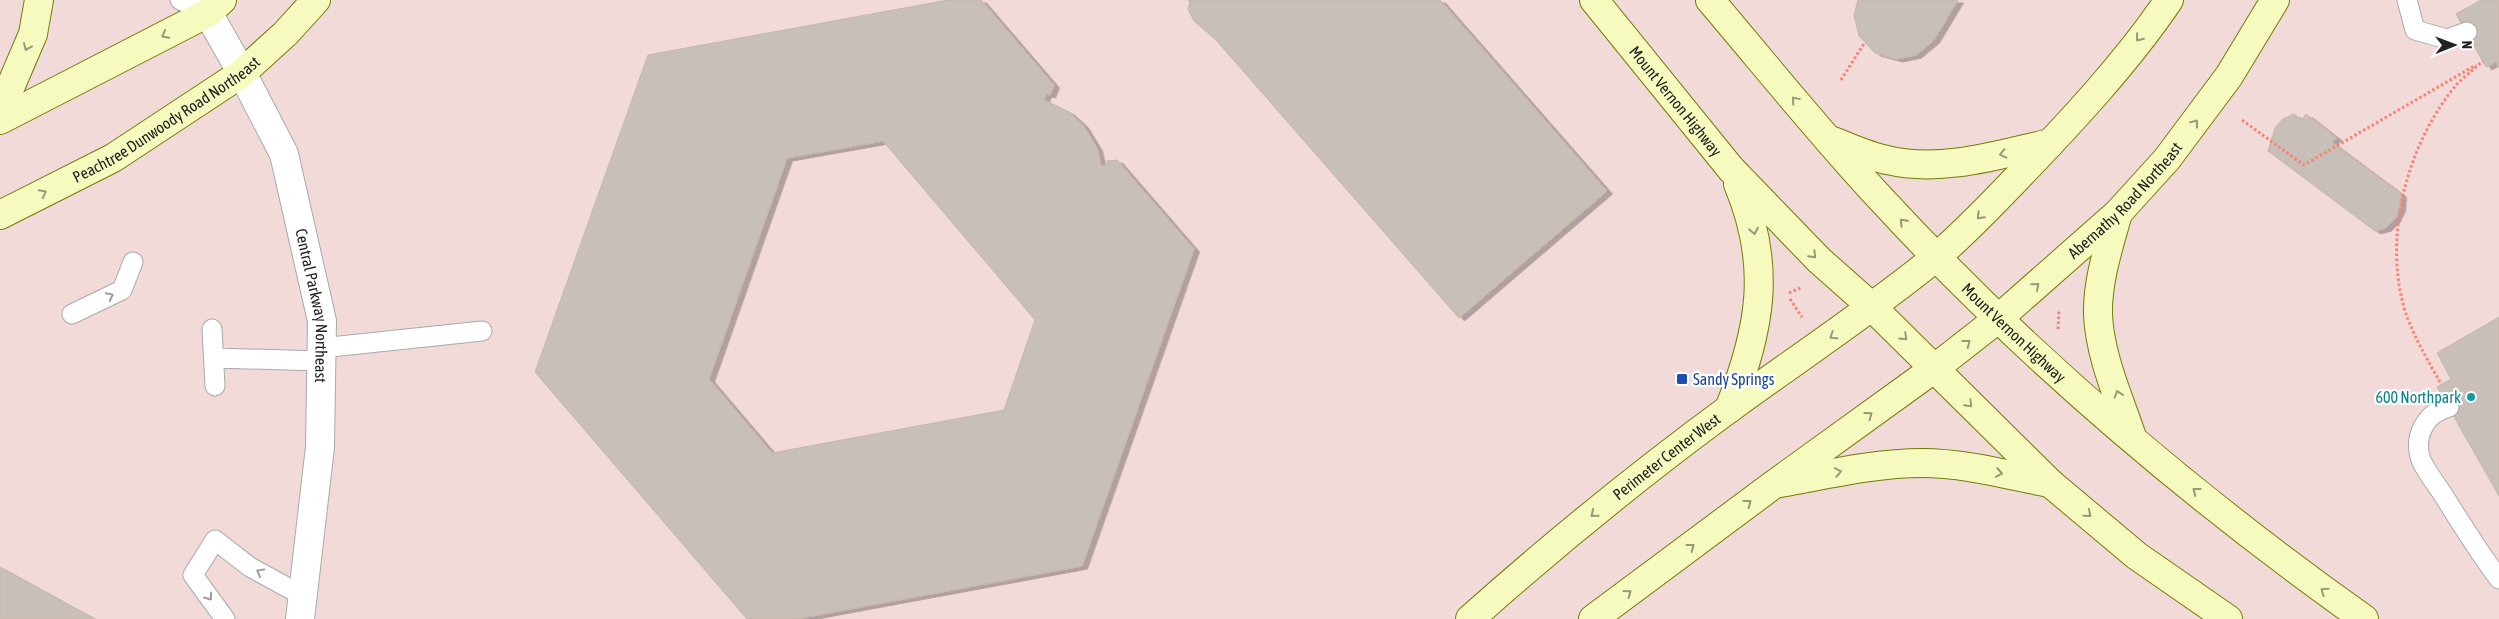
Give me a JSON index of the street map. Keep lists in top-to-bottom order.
{
  "streets": {
    "main road": [
      "Mount Vernon Highway",
      "Peachtree Dunwoody Road Northeast",
      "Abernathy Road Northeast",
      "Perimeter Center West"
    ],
    "street": ["Central Parkway Northeast"]
  },
  "crossings": [
    ["Mount Vernon Highway", "Abernathy Road Northeast"],
    ["Mount Vernon Highway", "Perimeter Center West"],
    ["Peachtree Dunwoody Road Northeast", "Central Parkway Northeast"]
  ],
  "places": {
    "transit": ["Sandy Springs"],
    "other": ["600 Northpark"]
  },
  "north": "right"
}
